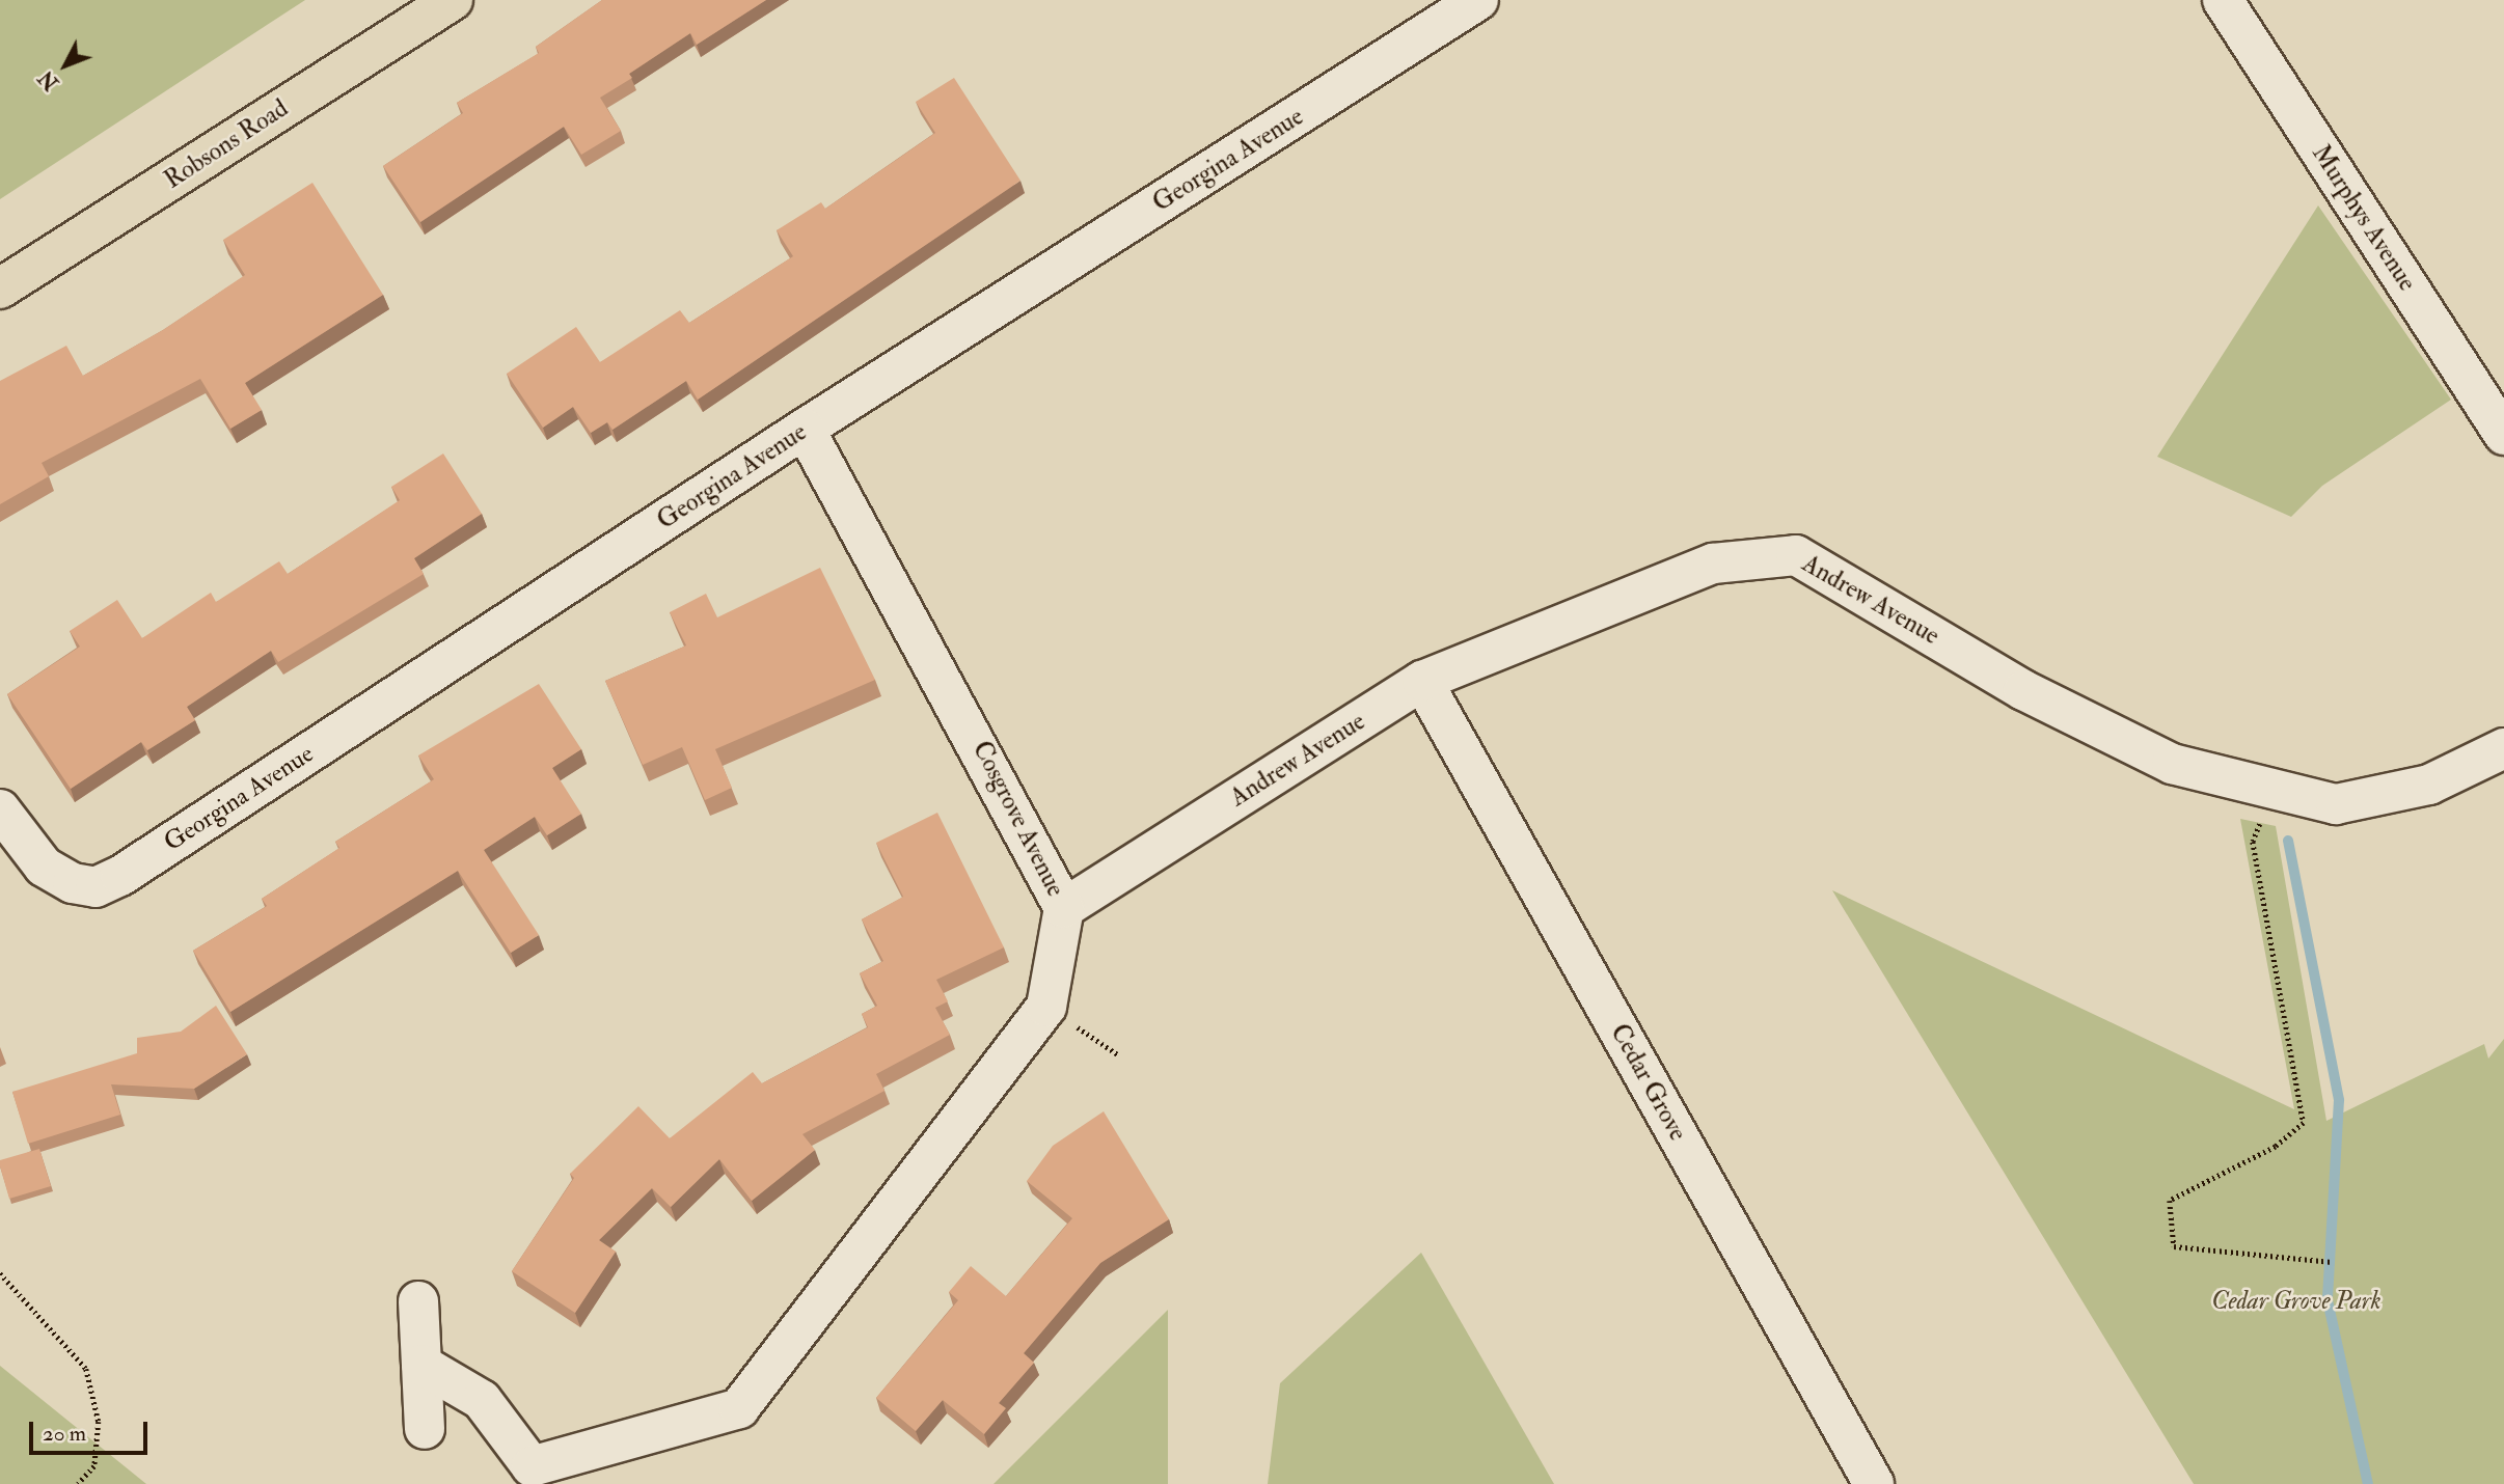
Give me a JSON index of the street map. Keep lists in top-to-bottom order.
{
  "streets": {
    "main road": ["Robsons Road"],
    "street": [
      "Georgina Avenue",
      "Murphys Avenue",
      "Andrew Avenue",
      "Cosgrove Avenue",
      "Cedar Grove"
    ]
  },
  "crossings": [
    ["Georgina Avenue", "Cosgrove Avenue"],
    ["Andrew Avenue", "Cosgrove Avenue"],
    ["Andrew Avenue", "Cedar Grove"]
  ],
  "parks": ["Cedar Grove Park"],
  "scale_bar": "20 m",
  "north": "bottom left"
}
